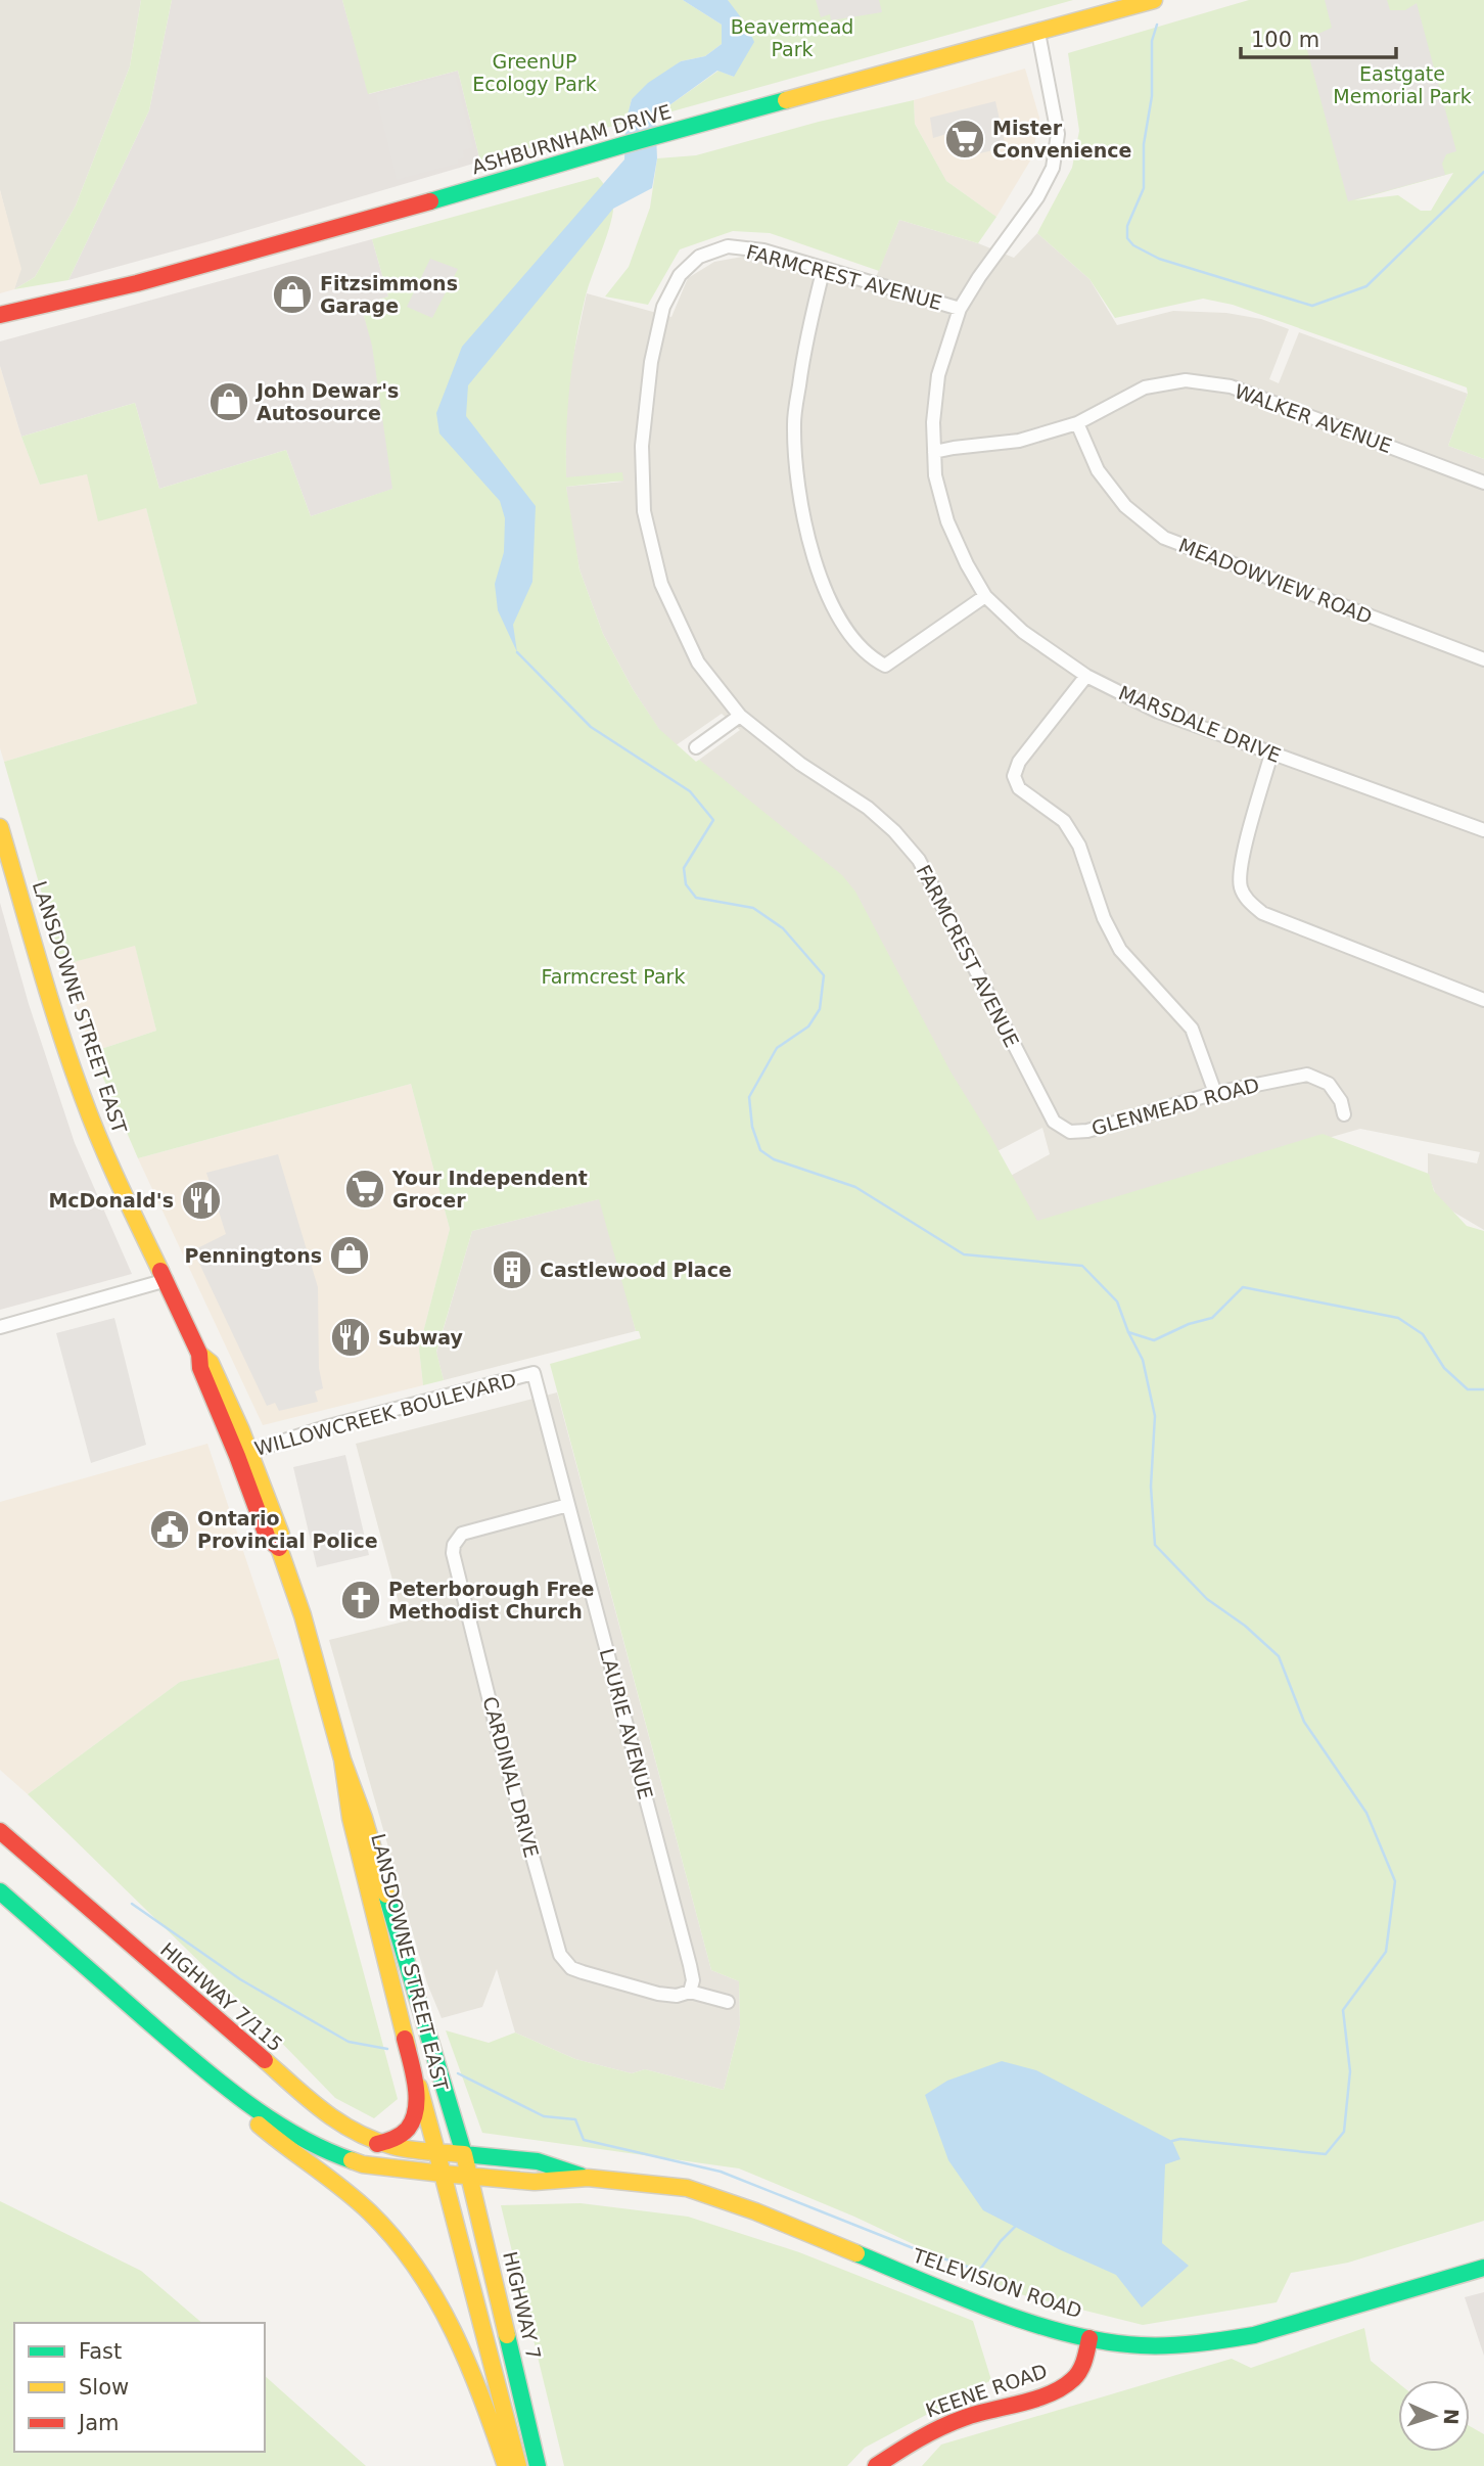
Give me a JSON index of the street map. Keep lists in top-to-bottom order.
{
  "streets": {
    "main road": [
      "ASHBURNHAM DRIVE",
      "LANSDOWNE STREET EAST",
      "HIGHWAY 7/115",
      "TELEVISION ROAD",
      "HIGHWAY 7",
      "KEENE ROAD"
    ],
    "street": [
      "FARMCREST AVENUE",
      "WALKER AVENUE",
      "MEADOWVIEW ROAD",
      "MARSDALE DRIVE",
      "GLENMEAD ROAD",
      "WILLOWCREEK BOULEVARD",
      "LAURIE AVENUE",
      "CARDINAL DRIVE"
    ]
  },
  "crossings": [
    ["ASHBURNHAM DRIVE", "MARSDALE DRIVE"],
    ["FARMCREST AVENUE", "MARSDALE DRIVE"],
    ["FARMCREST AVENUE", "GLENMEAD ROAD"],
    ["WALKER AVENUE", "MEADOWVIEW ROAD"],
    ["WALKER AVENUE", "MARSDALE DRIVE"],
    ["LANSDOWNE STREET EAST", "WILLOWCREEK BOULEVARD"],
    ["LANSDOWNE STREET EAST", "HIGHWAY 7/115"],
    ["LANSDOWNE STREET EAST", "TELEVISION ROAD"],
    ["LANSDOWNE STREET EAST", "HIGHWAY 7"],
    ["WILLOWCREEK BOULEVARD", "LAURIE AVENUE"],
    ["LAURIE AVENUE", "CARDINAL DRIVE"],
    ["HIGHWAY 7/115", "TELEVISION ROAD"],
    ["HIGHWAY 7/115", "HIGHWAY 7"],
    ["TELEVISION ROAD", "HIGHWAY 7"],
    ["TELEVISION ROAD", "KEENE ROAD"]
  ],
  "parks": [
    "Beavermead Park",
    "GreenUP Ecology Park",
    "Eastgate Memorial Park",
    "Farmcrest Park"
  ],
  "places": {
    "supermarket": ["Mister Convenience", "Your Independent Grocer"],
    "shop": ["Fitzsimmons Garage", "John Dewar's Autosource", "Penningtons"],
    "restaurant": ["McDonald's", "Subway"],
    "building": ["Castlewood Place"],
    "public building": ["Ontario Provincial Police"],
    "church": ["Peterborough Free Methodist Church"]
  },
  "legend": ["Fast", "Slow", "Jam"],
  "scale_bar": "100 m",
  "north": "right"
}
